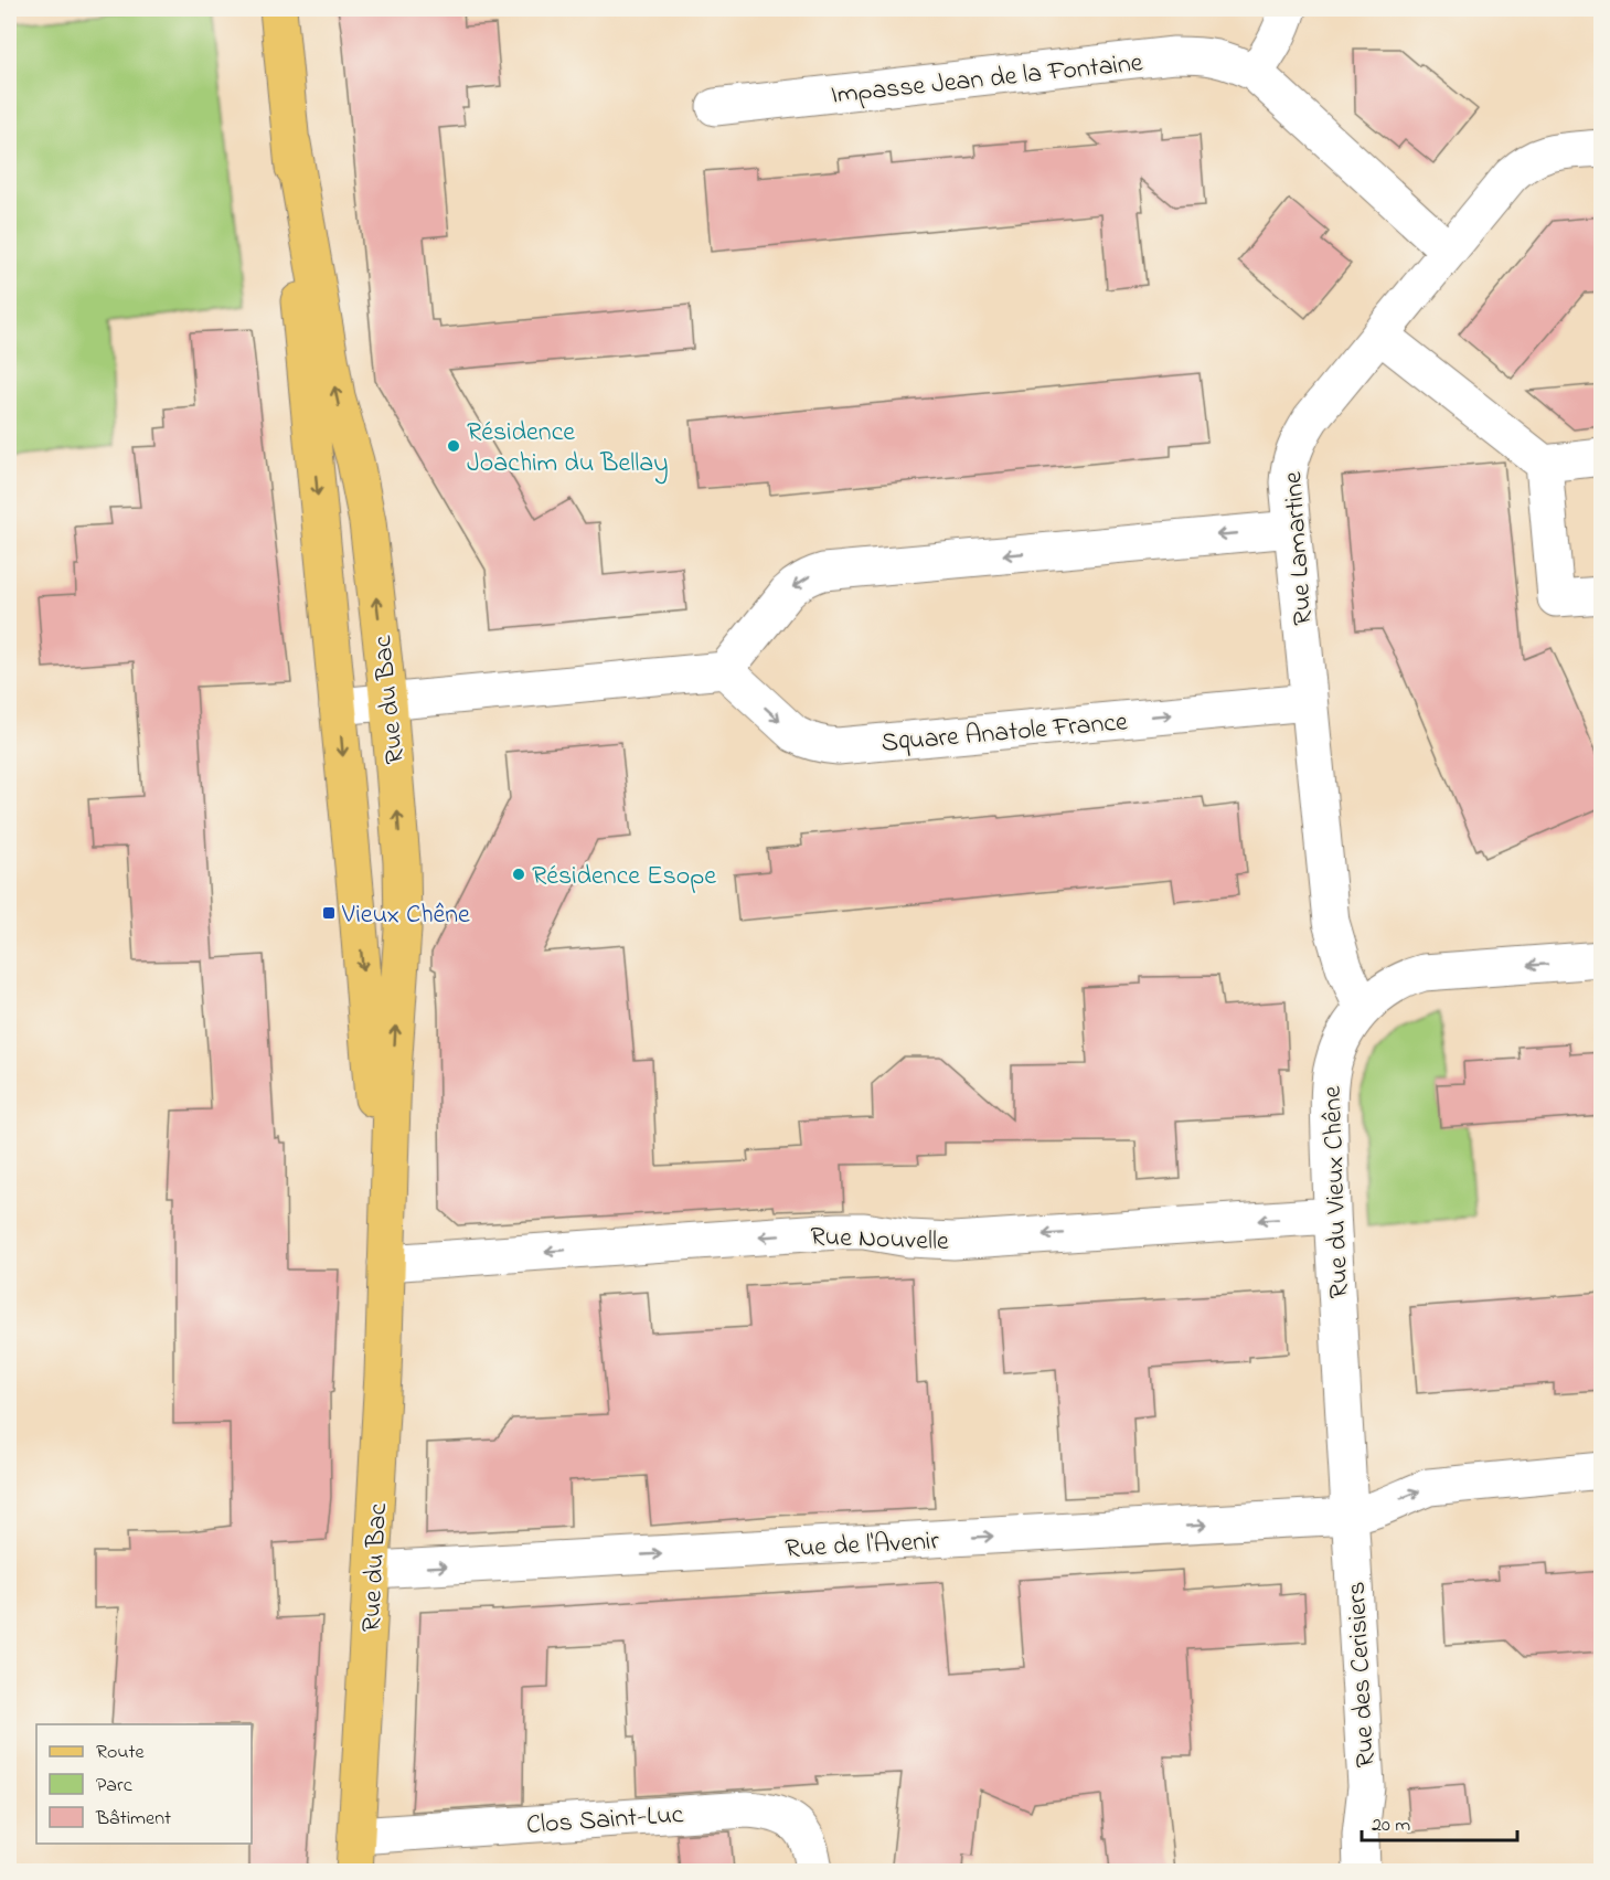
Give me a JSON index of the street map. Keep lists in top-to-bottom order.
{
  "streets": {
    "main road": ["Rue du Bac"],
    "street": [
      "Impasse Jean de la Fontaine",
      "Rue Lamartine",
      "Square Anatole France",
      "Rue du Vieux Chêne",
      "Rue Nouvelle",
      "Rue de l'Avenir",
      "Rue des Cerisiers",
      "Clos Saint-Luc"
    ]
  },
  "crossings": [
    ["Impasse Jean de la Fontaine", "Rue Lamartine"],
    ["Rue Lamartine", "Square Anatole France"],
    ["Rue Lamartine", "Rue du Vieux Chêne"],
    ["Rue du Bac", "Rue Nouvelle"],
    ["Rue du Bac", "Rue de l'Avenir"],
    ["Rue du Bac", "Clos Saint-Luc"],
    ["Rue du Vieux Chêne", "Rue Nouvelle"],
    ["Rue du Vieux Chêne", "Rue de l'Avenir"],
    ["Rue du Vieux Chêne", "Rue des Cerisiers"],
    ["Rue de l'Avenir", "Rue des Cerisiers"]
  ],
  "one_way": ["Rue Nouvelle", "Rue de l'Avenir"],
  "places": {
    "other": ["Résidence Joachim du Bellay", "Résidence Esope"],
    "transit": ["Vieux Chêne"]
  },
  "legend": ["Route", "Parc", "Bâtiment"],
  "scale_bar": "20 m"
}
